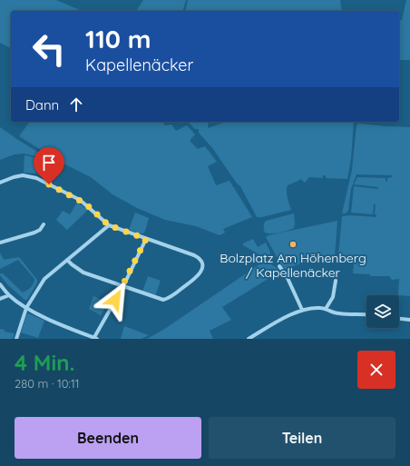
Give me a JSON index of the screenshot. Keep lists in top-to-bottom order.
{
  "places": ["Bolzplatz Am Höhenberg / Kapellenäcker"],
  "page": {
    "turn": ["110 m", "Kapellenäcker"],
    "then": "Dann",
    "heading": ["4 Min.", "280 m · 10:11"],
    "buttons": ["Beenden", "Teilen"]
  }
}
